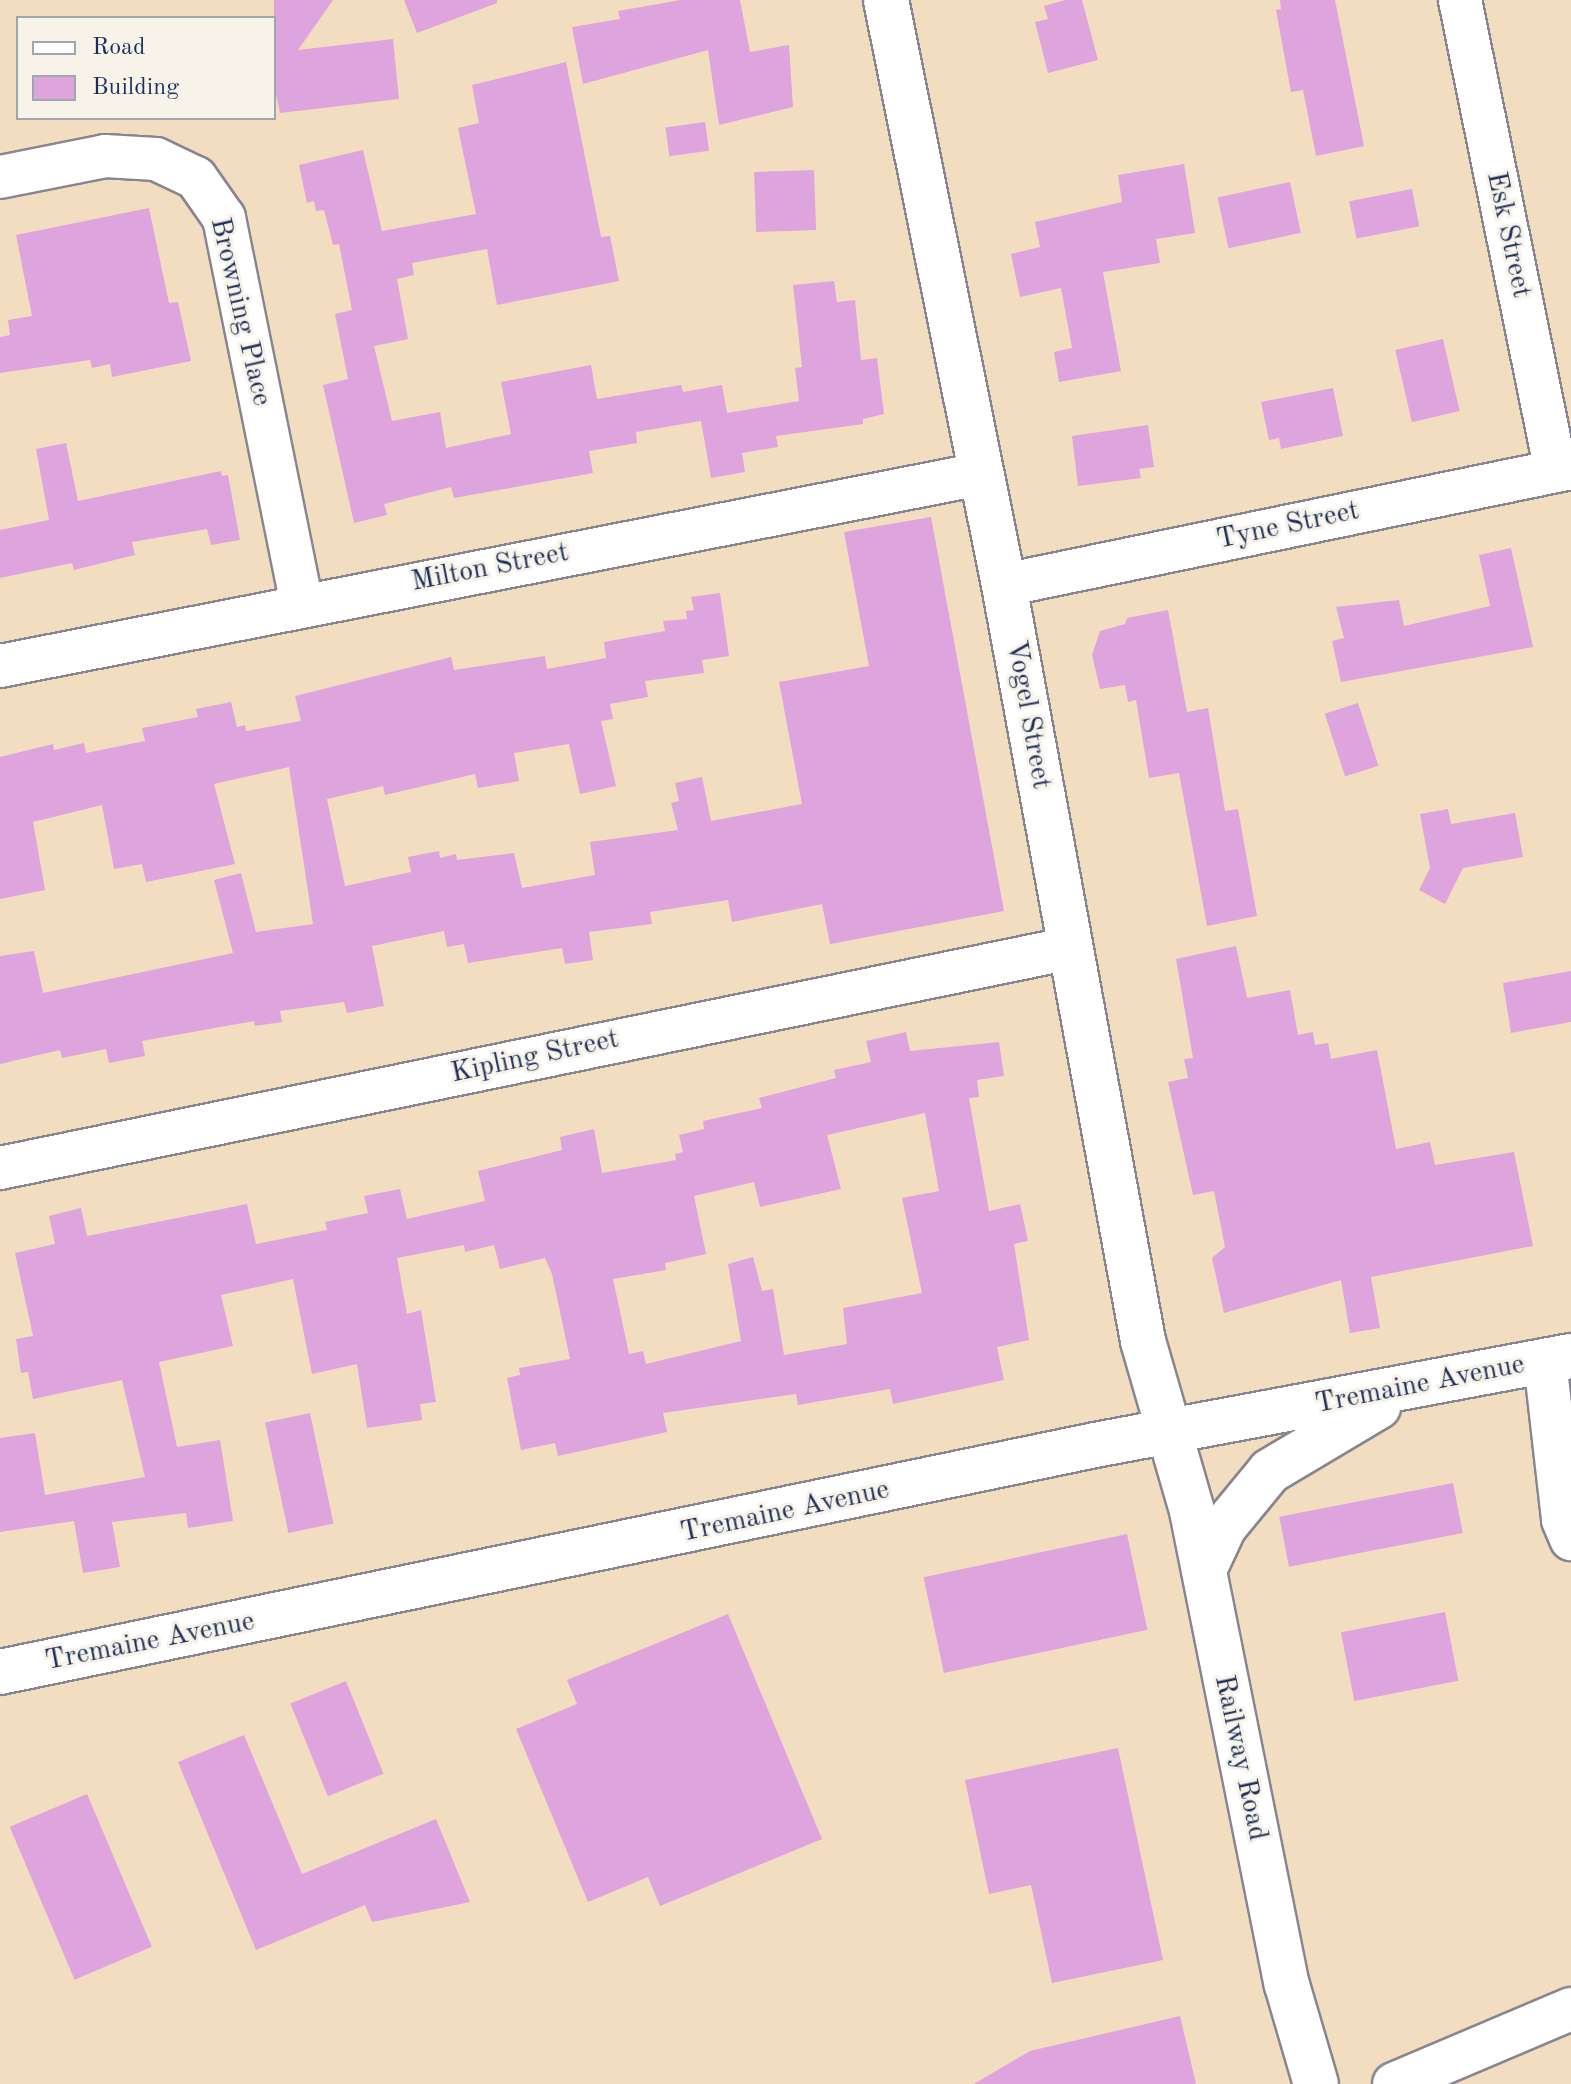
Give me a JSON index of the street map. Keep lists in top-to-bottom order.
{
  "streets": {
    "main road": ["Vogel Street", "Tremaine Avenue", "Railway Road"],
    "street": [
      "Esk Street",
      "Browning Place",
      "Tyne Street",
      "Milton Street",
      "Kipling Street"
    ]
  },
  "crossings": [
    ["Esk Street", "Tyne Street"],
    ["Browning Place", "Milton Street"],
    ["Tyne Street", "Vogel Street"],
    ["Milton Street", "Vogel Street"],
    ["Vogel Street", "Kipling Street"],
    ["Vogel Street", "Tremaine Avenue"],
    ["Vogel Street", "Railway Road"],
    ["Tremaine Avenue", "Railway Road"]
  ],
  "legend": ["Road", "Building"]
}
